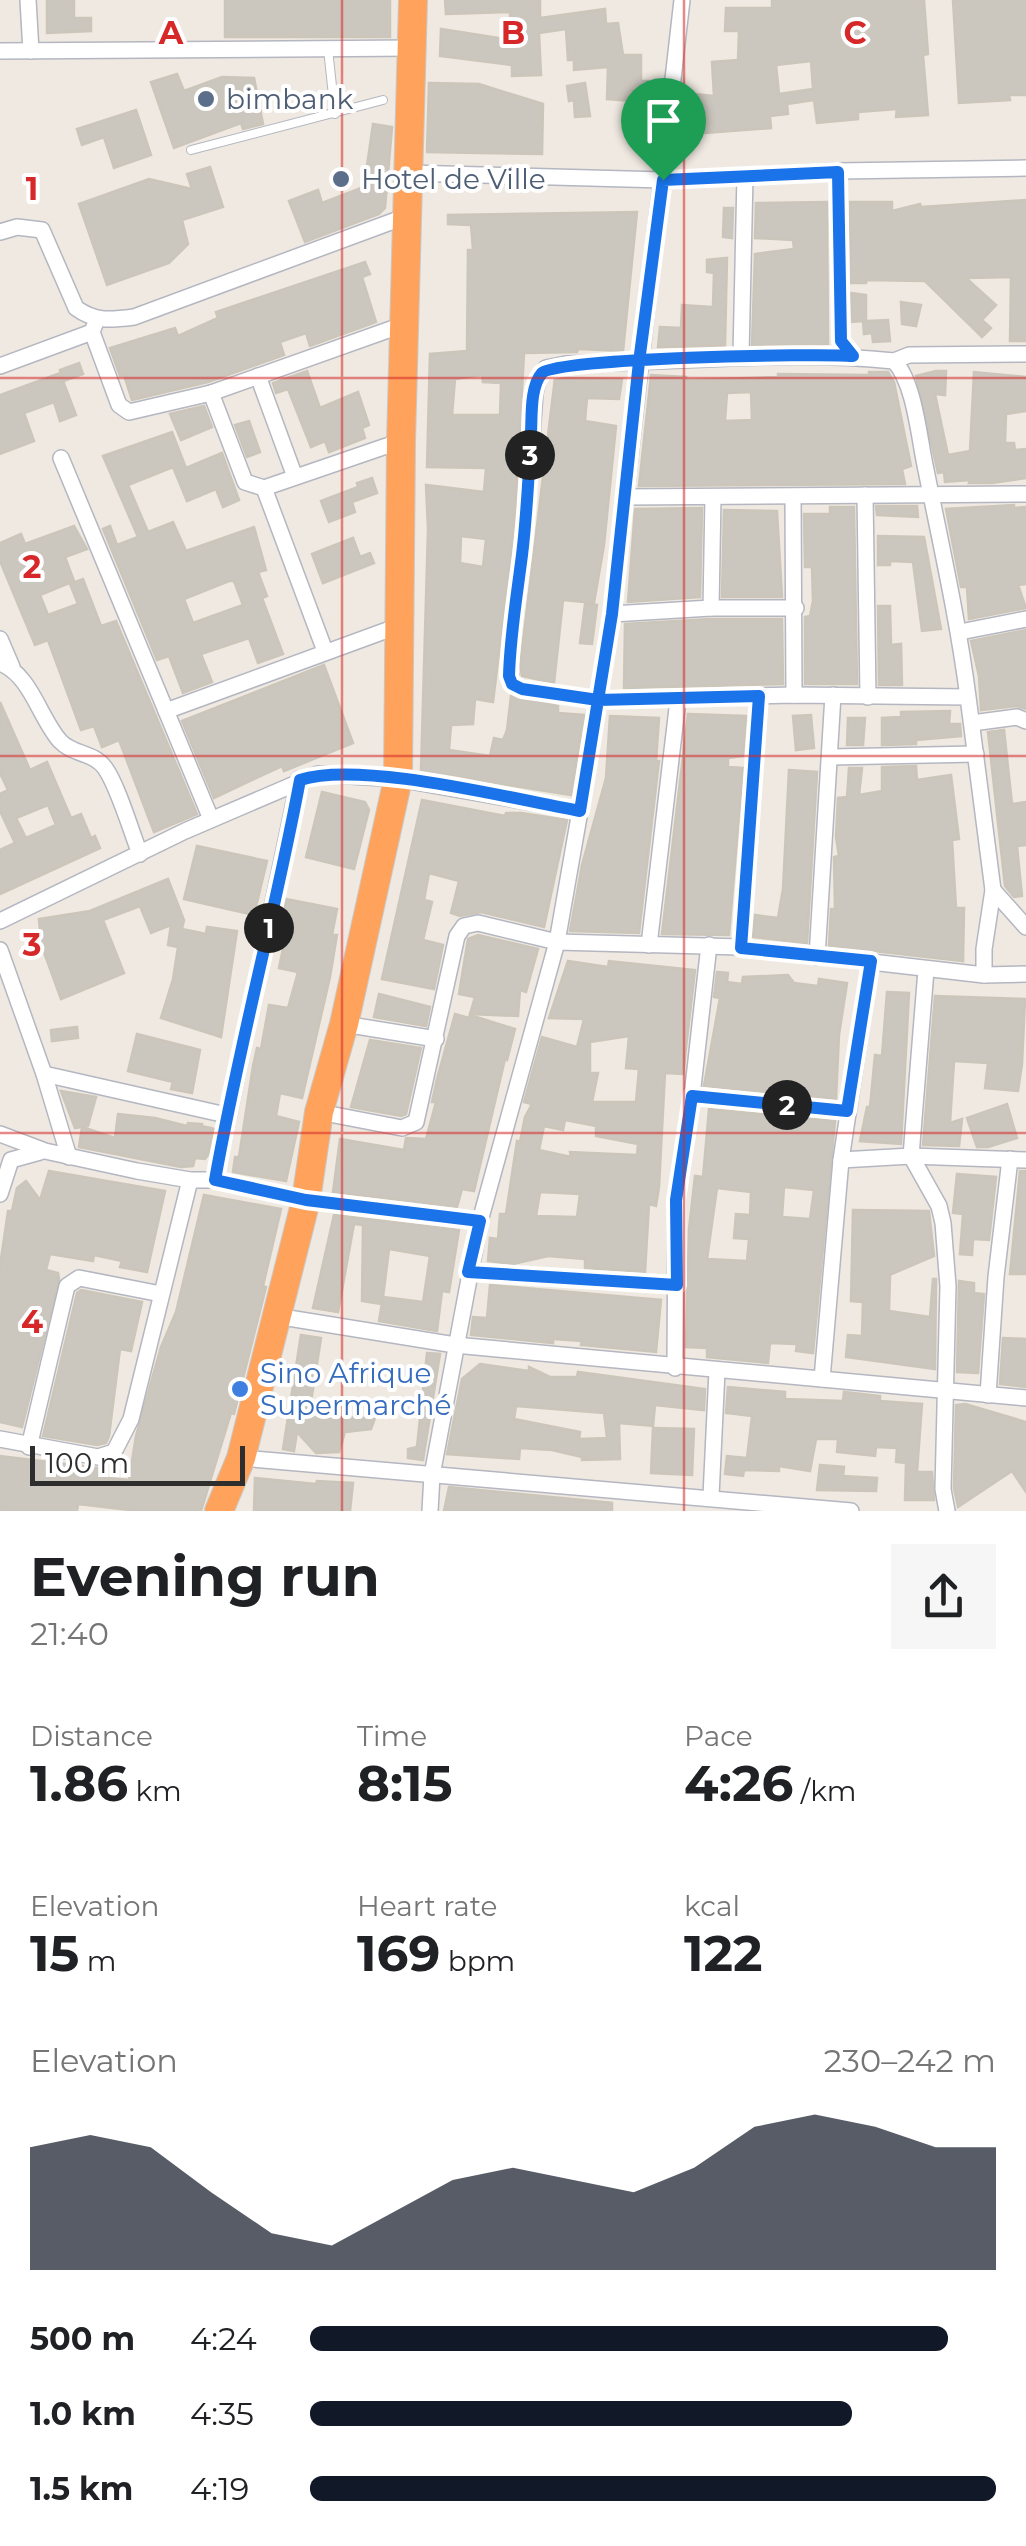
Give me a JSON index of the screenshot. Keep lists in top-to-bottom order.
{
  "places": ["bimbank", "Hotel de Ville", "Sino Afrique Supermarché"],
  "scale_bar": "100 m",
  "page": {
    "pins": ["3", "1", "2"],
    "scale": "100 m",
    "heading": ["Evening run", "21:40"],
    "stats": [
      ["Distance", "1.86 km"],
      ["Time", "8:15"],
      ["Pace", "4:26 /km"],
      ["Elevation", "15 m"],
      ["Heart rate", "169 bpm"],
      ["kcal", "122"]
    ],
    "chart": ["Elevation", "230–242 m"],
    "list": [
      {
        "name": "500 m",
        "note": "4:24"
      },
      {
        "name": "1.0 km",
        "note": "4:35"
      },
      {
        "name": "1.5 km",
        "note": "4:19"
      }
    ]
  },
  "grid": {
    "columns": ["A", "B", "C"],
    "rows": [
      "1",
      "2",
      "3",
      "4"
    ]
  }
}
